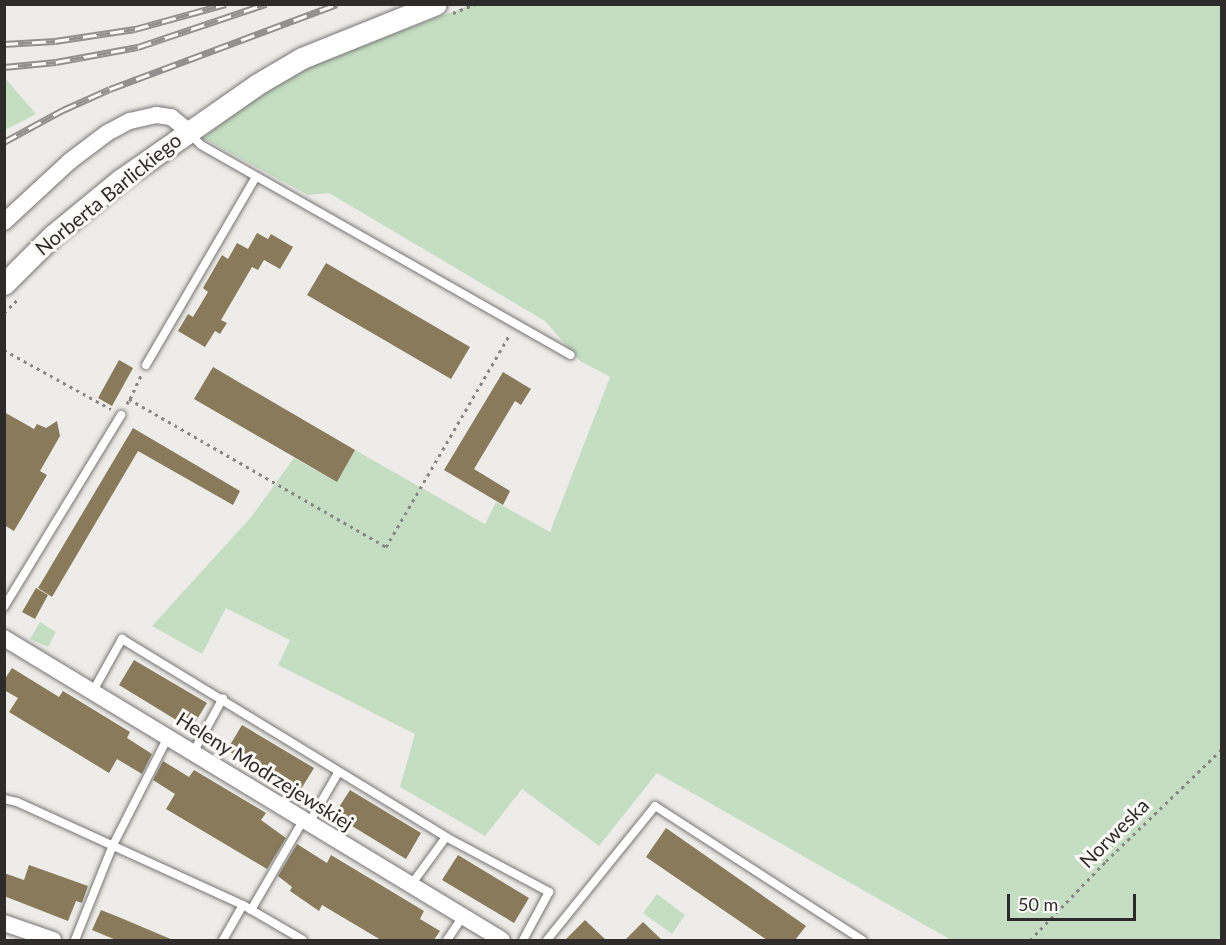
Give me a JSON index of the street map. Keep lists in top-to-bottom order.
{
  "streets": {
    "street": ["Norberta Barlickiego", "Heleny Modrzejewskiej"],
    "path": ["Norweska"]
  },
  "scale_bar": "50 m"
}
